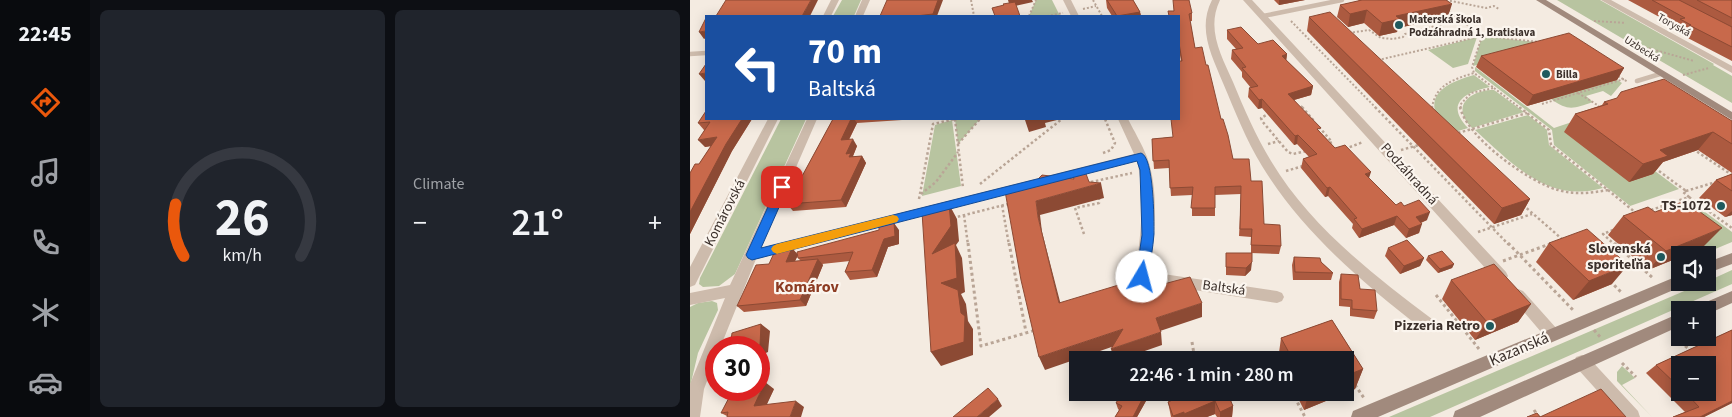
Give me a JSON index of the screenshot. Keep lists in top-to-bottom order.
{
  "streets": {
    "main road": ["Uzbecká", "Kazanská"],
    "street": [
      "Toryská",
      "Podzáhradná",
      "Komárovská",
      "Baltská"
    ]
  },
  "crossings": [
    ["Podzáhradná", "Kazanská"]
  ],
  "districts": ["Komárov"],
  "places": [
    "Materská škola Podzáhradná 1, Bratislava",
    "Billa",
    "TS-1072",
    "Slovenská sporiteľňa",
    "Pizzeria Retro"
  ],
  "page": {
    "tabs": "22:45",
    "tile": "Climate",
    "turn": ["70 m", "Baltská"],
    "heat": ["−", "21°", "+"],
    "map_buttons": ["+", "−"],
    "limit": "30",
    "trip": "22:46 · 1 min · 280 m",
    "gauge": ["26", "km/h"]
  }
}
